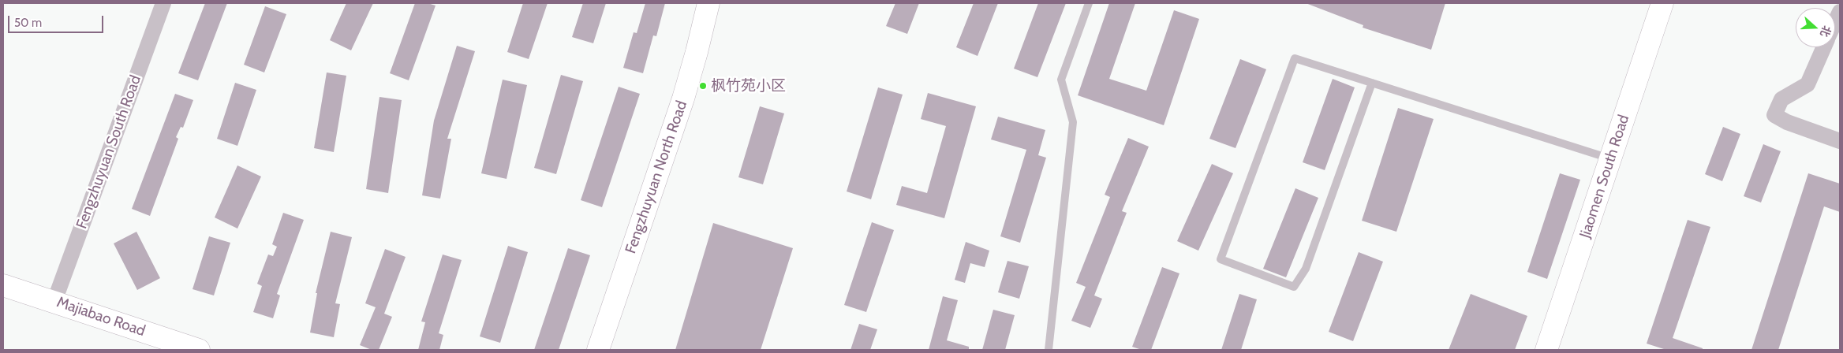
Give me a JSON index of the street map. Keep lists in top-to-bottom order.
{
  "streets": {
    "street": [
      "Fengzhuyuan South Road",
      "Jiaomen South Road",
      "Fengzhuyuan North Road",
      "Majiabao Road"
    ]
  },
  "crossings": [
    ["Fengzhuyuan South Road", "Majiabao Road"]
  ],
  "places": ["枫竹苑小区"],
  "scale_bar": "50 m",
  "north": "right"
}
